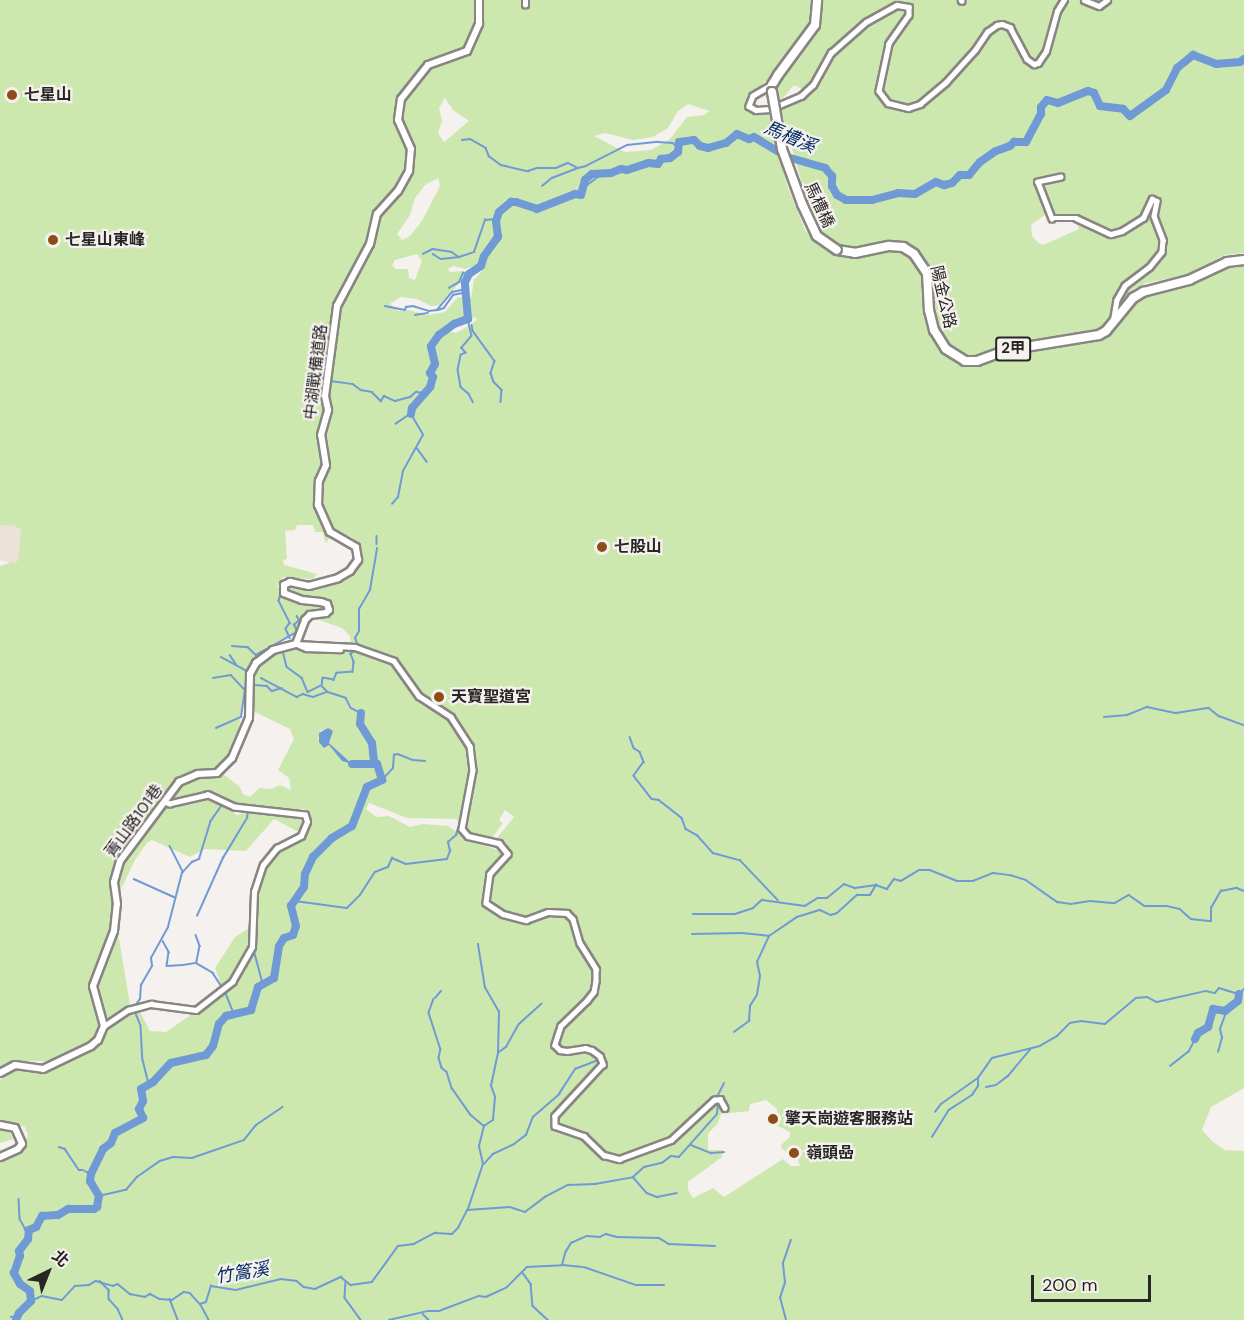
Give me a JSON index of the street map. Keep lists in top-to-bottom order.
{
  "streets": {
    "main road": ["馬槽橋", "陽金公路", "2甲"],
    "street": ["中湖戰備道路", "菁山路101巷"]
  },
  "crossings": [
    ["馬槽橋", "陽金公路"],
    ["中湖戰備道路", "菁山路101巷"]
  ],
  "water": ["馬槽溪", "竹篙溪"],
  "places": [
    "七星山",
    "七星山東峰",
    "七股山",
    "天寶聖道宮",
    "擎天崗遊客服務站",
    "嶺頭喦"
  ],
  "scale_bar": "200 m",
  "north": "top right"
}
